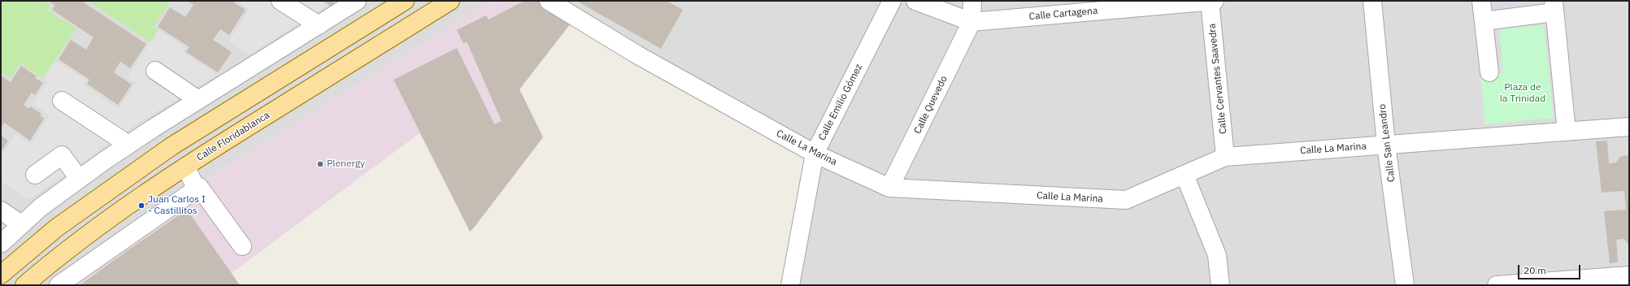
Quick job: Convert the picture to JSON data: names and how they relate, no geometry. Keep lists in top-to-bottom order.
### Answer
{
  "streets": {
    "main road": ["Calle Floridablanca"],
    "street": [
      "Calle Cartagena",
      "Calle Cervantes Saavedra",
      "Calle Emilio Gómez",
      "Calle Quevedo",
      "Calle San Leandro",
      "Calle La Marina"
    ]
  },
  "crossings": [
    ["Calle Cartagena", "Calle Cervantes Saavedra"],
    ["Calle Cartagena", "Calle Quevedo"],
    ["Calle Cervantes Saavedra", "Calle La Marina"],
    ["Calle Emilio Gómez", "Calle La Marina"],
    ["Calle Quevedo", "Calle La Marina"],
    ["Calle San Leandro", "Calle La Marina"]
  ],
  "parks": ["Plaza de la Trinidad"],
  "places": ["Plenergy", "Juan Carlos I - Castillitos"],
  "scale_bar": "20 m"
}
